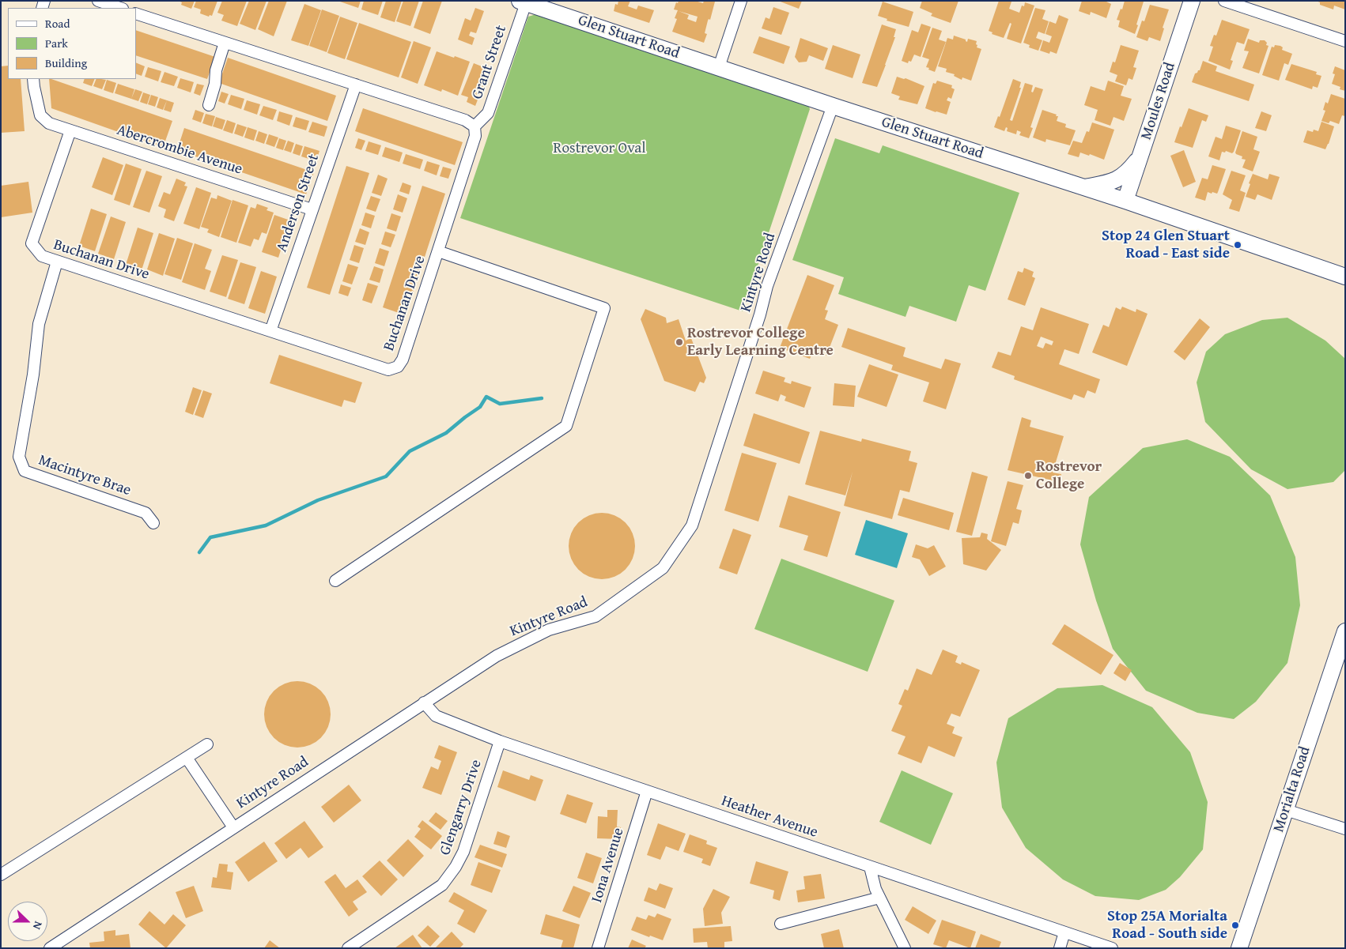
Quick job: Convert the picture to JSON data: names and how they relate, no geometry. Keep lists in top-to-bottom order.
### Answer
{
  "streets": {
    "main road": ["Glen Stuart Road", "Moules Road", "Morialta Road"],
    "street": [
      "Grant Street",
      "Abercrombie Avenue",
      "Anderson Street",
      "Buchanan Drive",
      "Kintyre Road",
      "Macintyre Brae",
      "Glengarry Drive",
      "Heather Avenue",
      "Iona Avenue"
    ]
  },
  "crossings": [
    ["Glen Stuart Road", "Grant Street"],
    ["Glen Stuart Road", "Moules Road"],
    ["Glen Stuart Road", "Kintyre Road"],
    ["Grant Street", "Buchanan Drive"],
    ["Abercrombie Avenue", "Anderson Street"],
    ["Abercrombie Avenue", "Buchanan Drive"],
    ["Anderson Street", "Buchanan Drive"],
    ["Buchanan Drive", "Macintyre Brae"],
    ["Kintyre Road", "Heather Avenue"],
    ["Glengarry Drive", "Heather Avenue"],
    ["Heather Avenue", "Iona Avenue"]
  ],
  "parks": ["Rostrevor Oval"],
  "places": [
    "Stop 24 Glen Stuart Road - East side",
    "Rostrevor College Early Learning Centre",
    "Rostrevor College",
    "Stop 25A Morialta Road - South side"
  ],
  "legend": ["Road", "Park", "Building"],
  "north": "right"
}
